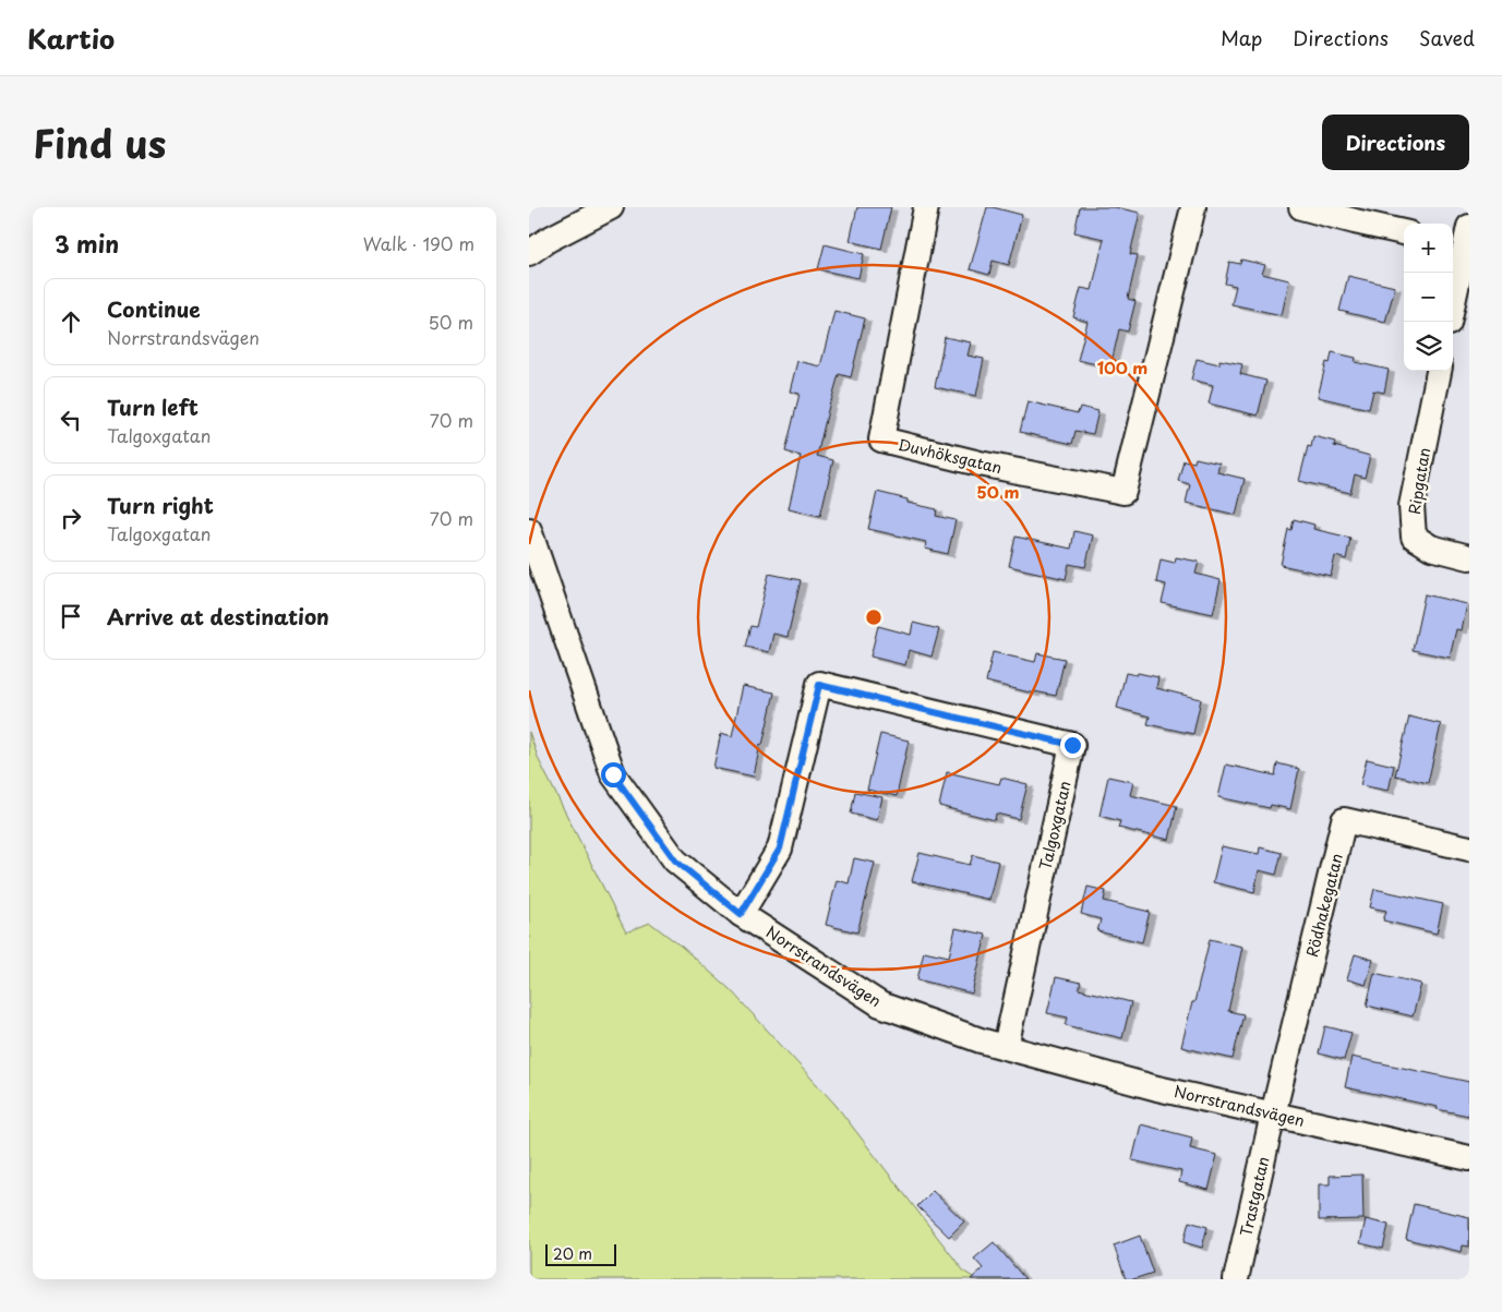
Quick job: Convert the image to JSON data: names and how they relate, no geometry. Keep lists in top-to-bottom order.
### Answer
{
  "streets": {
    "street": [
      "Duvhöksgatan",
      "Ripgatan",
      "Talgoxgatan",
      "Rödhakegatan",
      "Norrstrandsvägen",
      "Trastgatan"
    ]
  },
  "crossings": [
    ["Talgoxgatan", "Norrstrandsvägen"],
    ["Rödhakegatan", "Norrstrandsvägen"],
    ["Rödhakegatan", "Trastgatan"],
    ["Norrstrandsvägen", "Trastgatan"]
  ],
  "scale_bar": "20 m",
  "page": {
    "header": "Kartio",
    "nav": ["Map", "Directions", "Saved"],
    "title": "Find us",
    "buttons": "Directions",
    "heading": ["3 min", "Walk · 190 m"],
    "map_buttons": ["+", "−"],
    "list": [
      ["Continue", "Norrstrandsvägen", "50 m"],
      ["Turn left", "Talgoxgatan", "70 m"],
      ["Turn right", "Talgoxgatan", "70 m"],
      "Arrive at destination"
    ],
    "scale": "20 m"
  },
  "rings": ["100 m", "50 m"]
}
